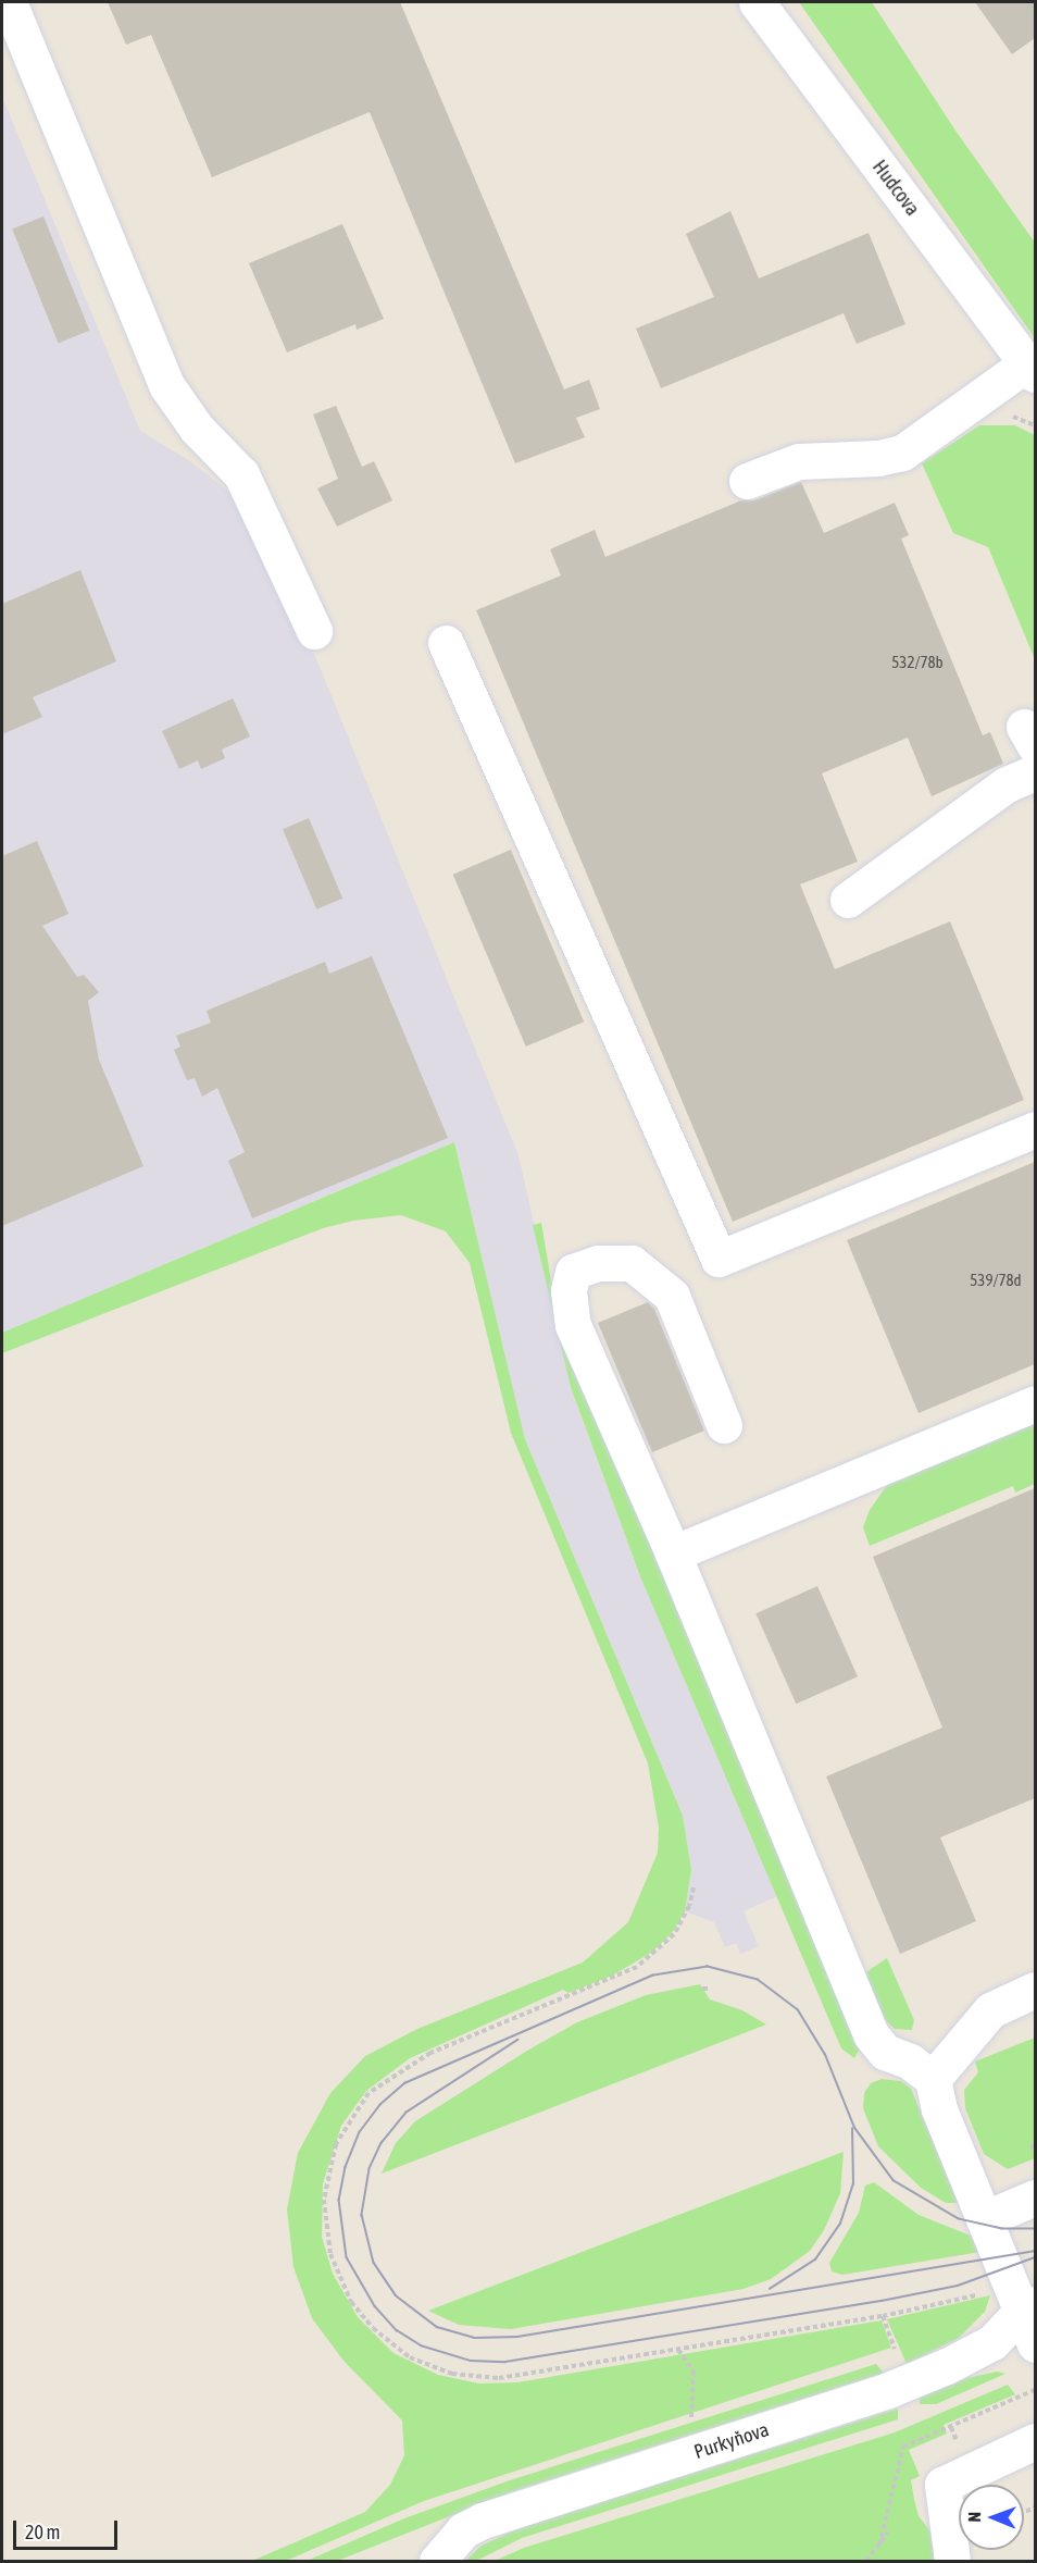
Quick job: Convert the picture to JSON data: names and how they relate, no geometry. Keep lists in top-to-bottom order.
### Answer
{
  "streets": {
    "street": ["Hudcova", "Purkyňova"]
  },
  "house_numbers": ["532/78b", "539/78d"],
  "scale_bar": "20 m",
  "north": "left"
}
